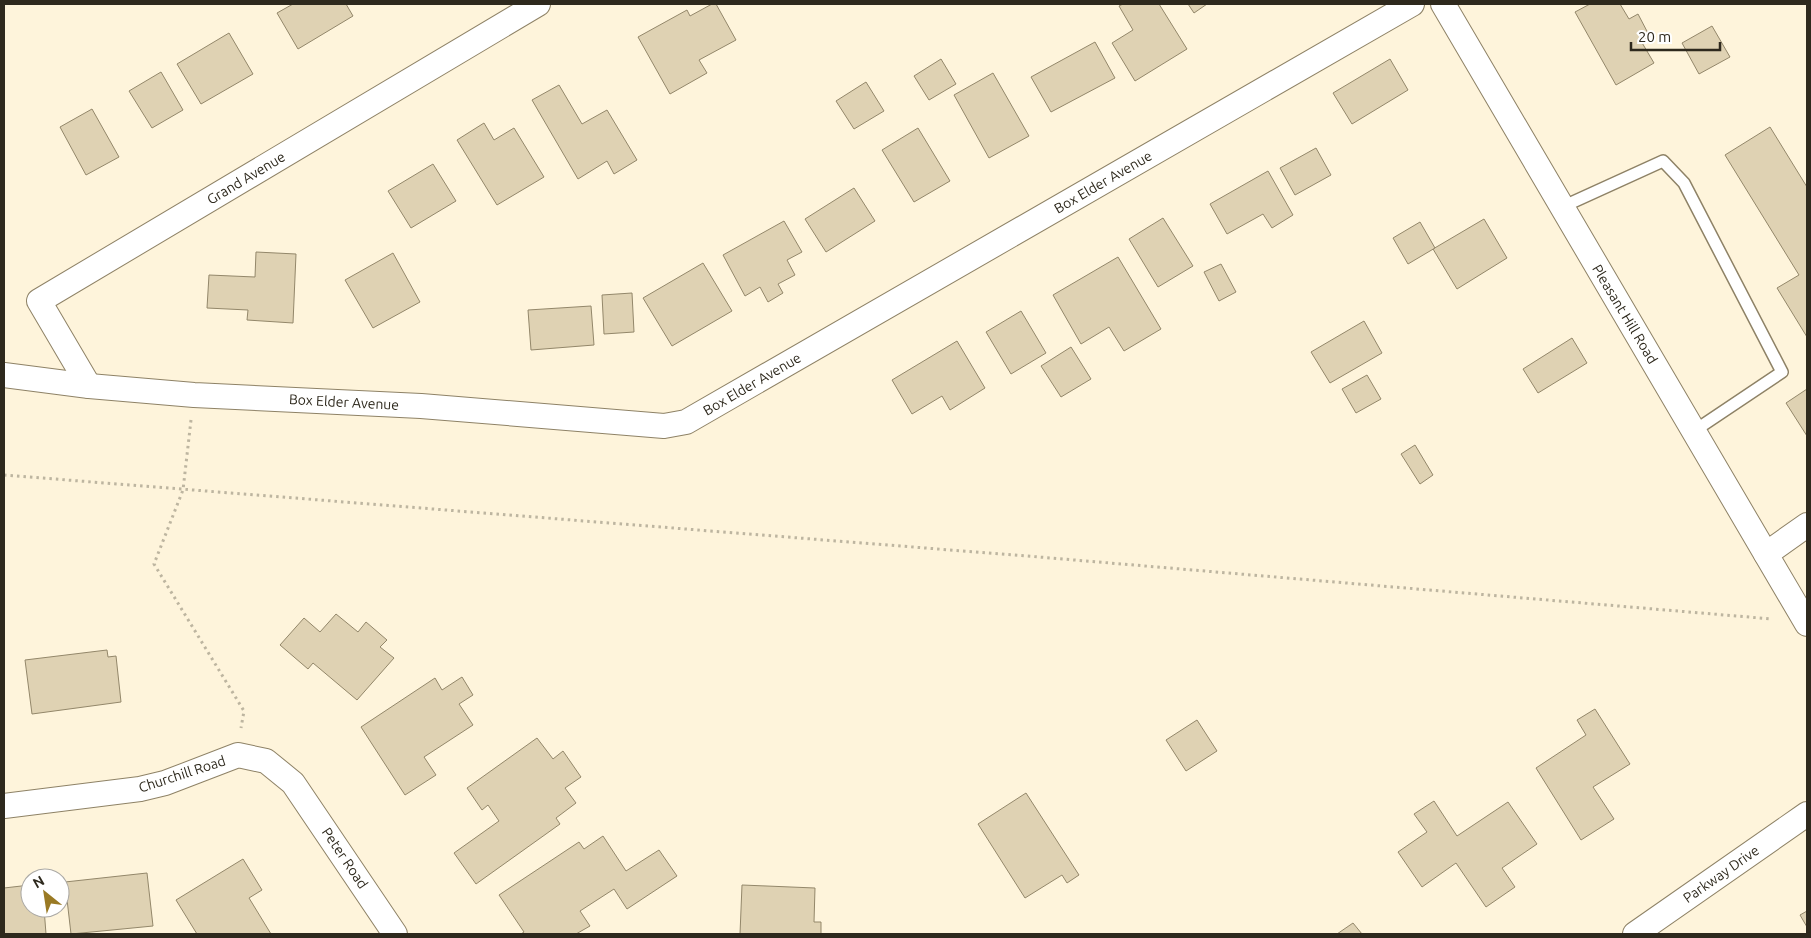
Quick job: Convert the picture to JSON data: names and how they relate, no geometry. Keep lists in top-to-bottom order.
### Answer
{
  "streets": {
    "street": [
      "Grand Avenue",
      "Box Elder Avenue",
      "Pleasant Hill Road",
      "Churchill Road",
      "Peter Road",
      "Parkway Drive"
    ]
  },
  "crossings": [
    ["Grand Avenue", "Box Elder Avenue"],
    ["Churchill Road", "Peter Road"]
  ],
  "scale_bar": "20 m",
  "north": "top left"
}
